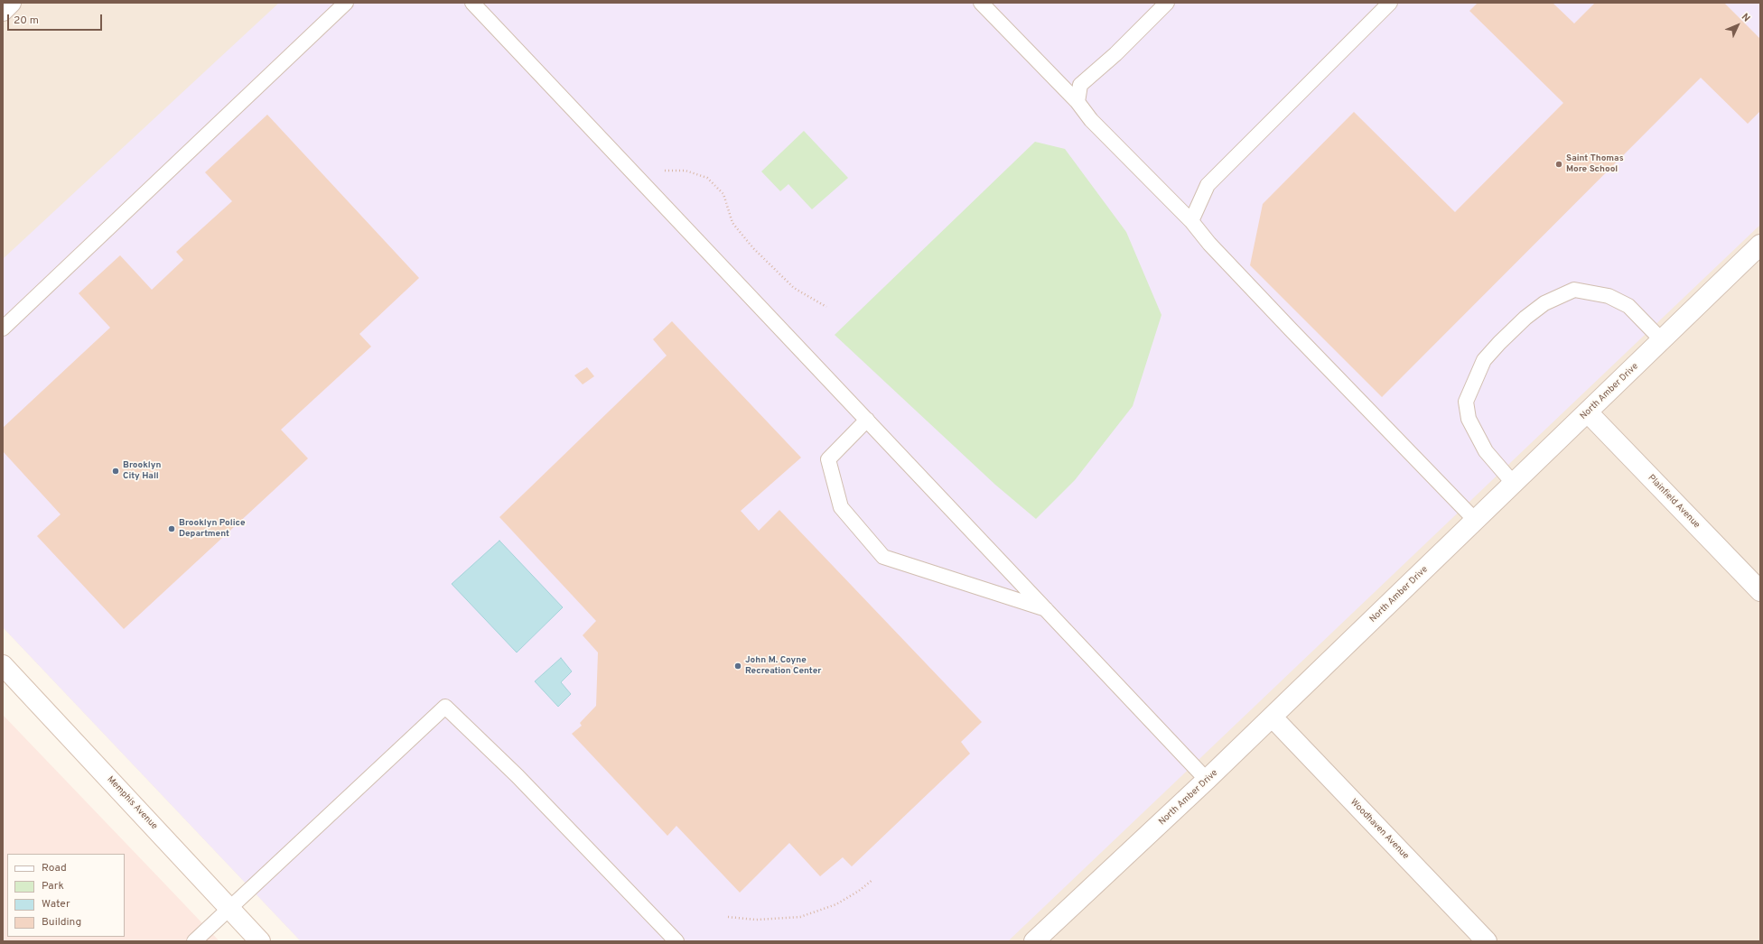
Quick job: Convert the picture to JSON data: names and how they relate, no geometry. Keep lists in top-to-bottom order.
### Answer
{
  "streets": {
    "street": [
      "North Amber Drive",
      "Plainfield Avenue",
      "Memphis Avenue",
      "Woodhaven Avenue"
    ]
  },
  "crossings": [
    ["North Amber Drive", "Plainfield Avenue"],
    ["North Amber Drive", "Woodhaven Avenue"]
  ],
  "places": [
    "Saint Thomas More School",
    "Brooklyn City Hall",
    "Brooklyn Police Department",
    "John M. Coyne Recreation Center"
  ],
  "legend": [
    "Road",
    "Park",
    "Water",
    "Building"
  ],
  "scale_bar": "20 m",
  "north": "top right"
}
